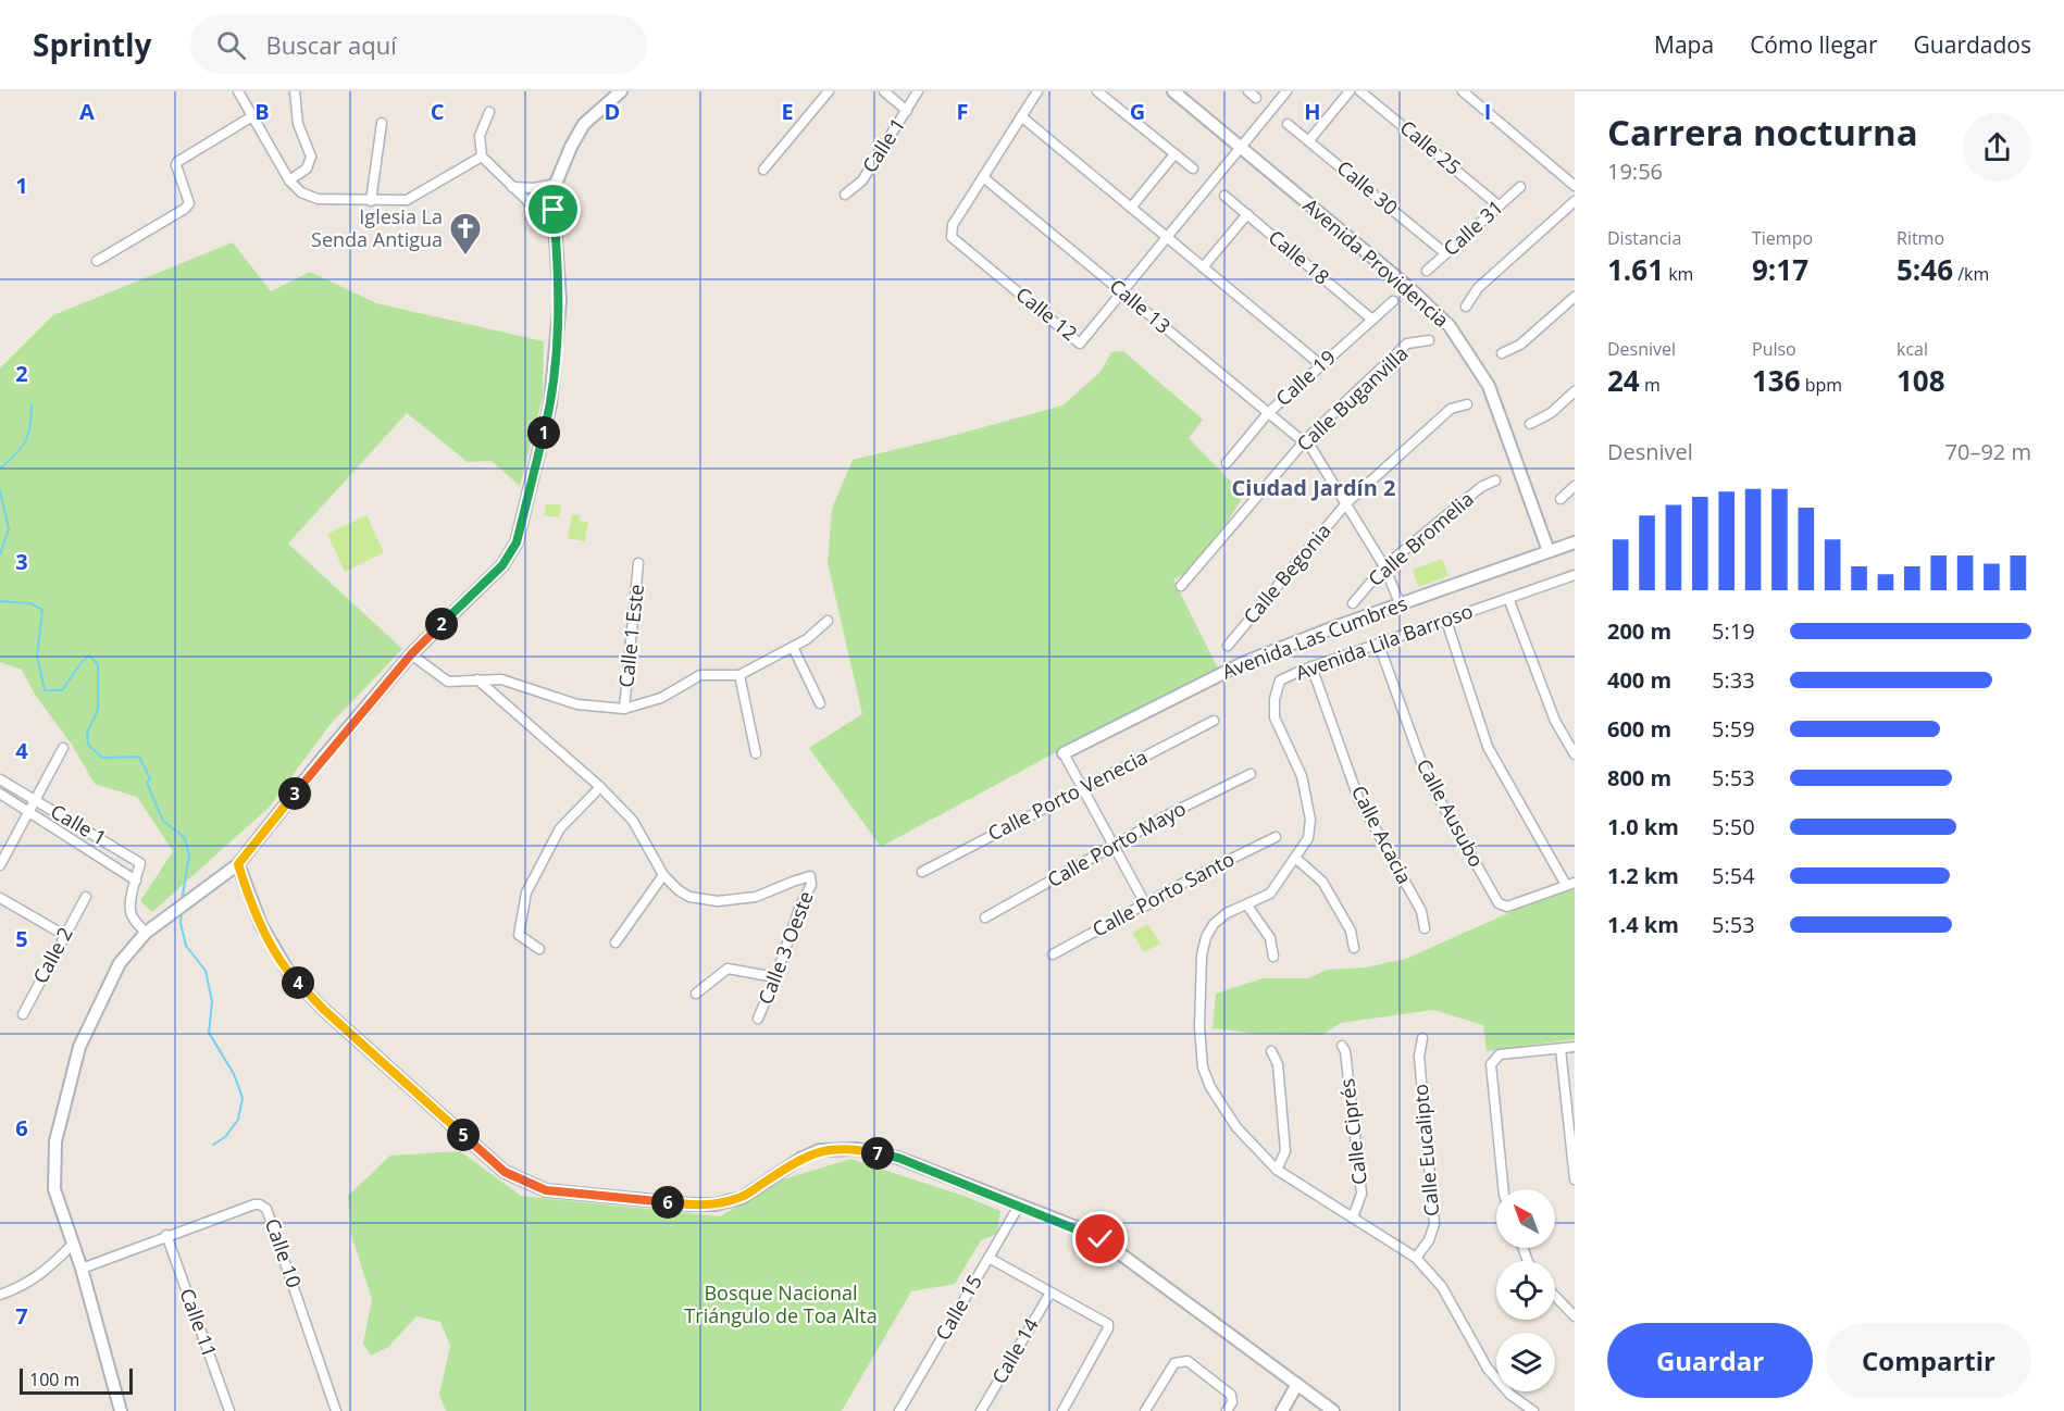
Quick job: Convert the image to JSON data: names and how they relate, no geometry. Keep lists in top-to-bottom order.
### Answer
{
  "streets": {
    "street": [
      "Calle 1",
      "Calle 25",
      "Calle 30",
      "Calle 31",
      "Calle 18",
      "Avenida Providencia",
      "Calle 13",
      "Calle 12",
      "Calle 19",
      "Calle Buganvilla",
      "Calle Bromelia",
      "Calle Begonia",
      "Calle 1 Este",
      "Avenida Las Cumbres",
      "Avenida Lila Barroso",
      "Calle Porto Venecia",
      "Calle Ausubo",
      "Calle Acacia",
      "Calle Porto Mayo",
      "Calle Porto Santo",
      "Calle 3 Oeste",
      "Calle 2",
      "Calle Ciprés",
      "Calle Eucalipto",
      "Calle 10",
      "Calle 15",
      "Calle 11",
      "Calle 14"
    ]
  },
  "crossings": [
    ["Calle 25", "Calle 31"],
    ["Calle 30", "Calle 31"],
    ["Calle 18", "Calle 19"],
    ["Avenida Providencia", "Calle 12"],
    ["Avenida Providencia", "Avenida Las Cumbres"],
    ["Calle 13", "Calle 12"],
    ["Calle 13", "Calle 19"],
    ["Avenida Lila Barroso", "Calle Ausubo"],
    ["Avenida Lila Barroso", "Calle Acacia"],
    ["Avenida Lila Barroso", "Calle Ciprés"],
    ["Avenida Lila Barroso", "Calle Eucalipto"],
    ["Calle 10", "Calle 11"]
  ],
  "districts": ["Ciudad Jardín 2"],
  "parks": ["Bosque Nacional Triángulo de Toa Alta"],
  "places": {
    "church": ["Iglesia La Senda Antigua"]
  },
  "scale_bar": "100 m",
  "north": "top left",
  "page": {
    "header": "Sprintly",
    "search": "Buscar aquí",
    "nav": ["Mapa", "Cómo llegar", "Guardados"],
    "heading": ["Carrera nocturna", "19:56"],
    "stats": [
      ["Distancia", "1.61 km"],
      ["Tiempo", "9:17"],
      ["Ritmo", "5:46 /km"],
      ["Desnivel", "24 m"],
      ["Pulso", "136 bpm"],
      ["kcal", "108"]
    ],
    "pins": [
      "1",
      "2",
      "3",
      "4",
      "5",
      "7",
      "6"
    ],
    "chart": ["Desnivel", "70–92 m"],
    "list": [
      {
        "name": "200 m",
        "note": "5:19"
      },
      {
        "name": "400 m",
        "note": "5:33"
      },
      {
        "name": "600 m",
        "note": "5:59"
      },
      {
        "name": "800 m",
        "note": "5:53"
      },
      {
        "name": "1.0 km",
        "note": "5:50"
      },
      {
        "name": "1.2 km",
        "note": "5:54"
      },
      {
        "name": "1.4 km",
        "note": "5:53"
      }
    ],
    "buttons": ["Guardar", "Compartir"],
    "scale": "100 m"
  },
  "grid": {
    "columns": [
      "A",
      "B",
      "C",
      "D",
      "E",
      "F",
      "G",
      "H",
      "I"
    ],
    "rows": [
      "1",
      "2",
      "3",
      "4",
      "5",
      "6",
      "7"
    ]
  }
}
